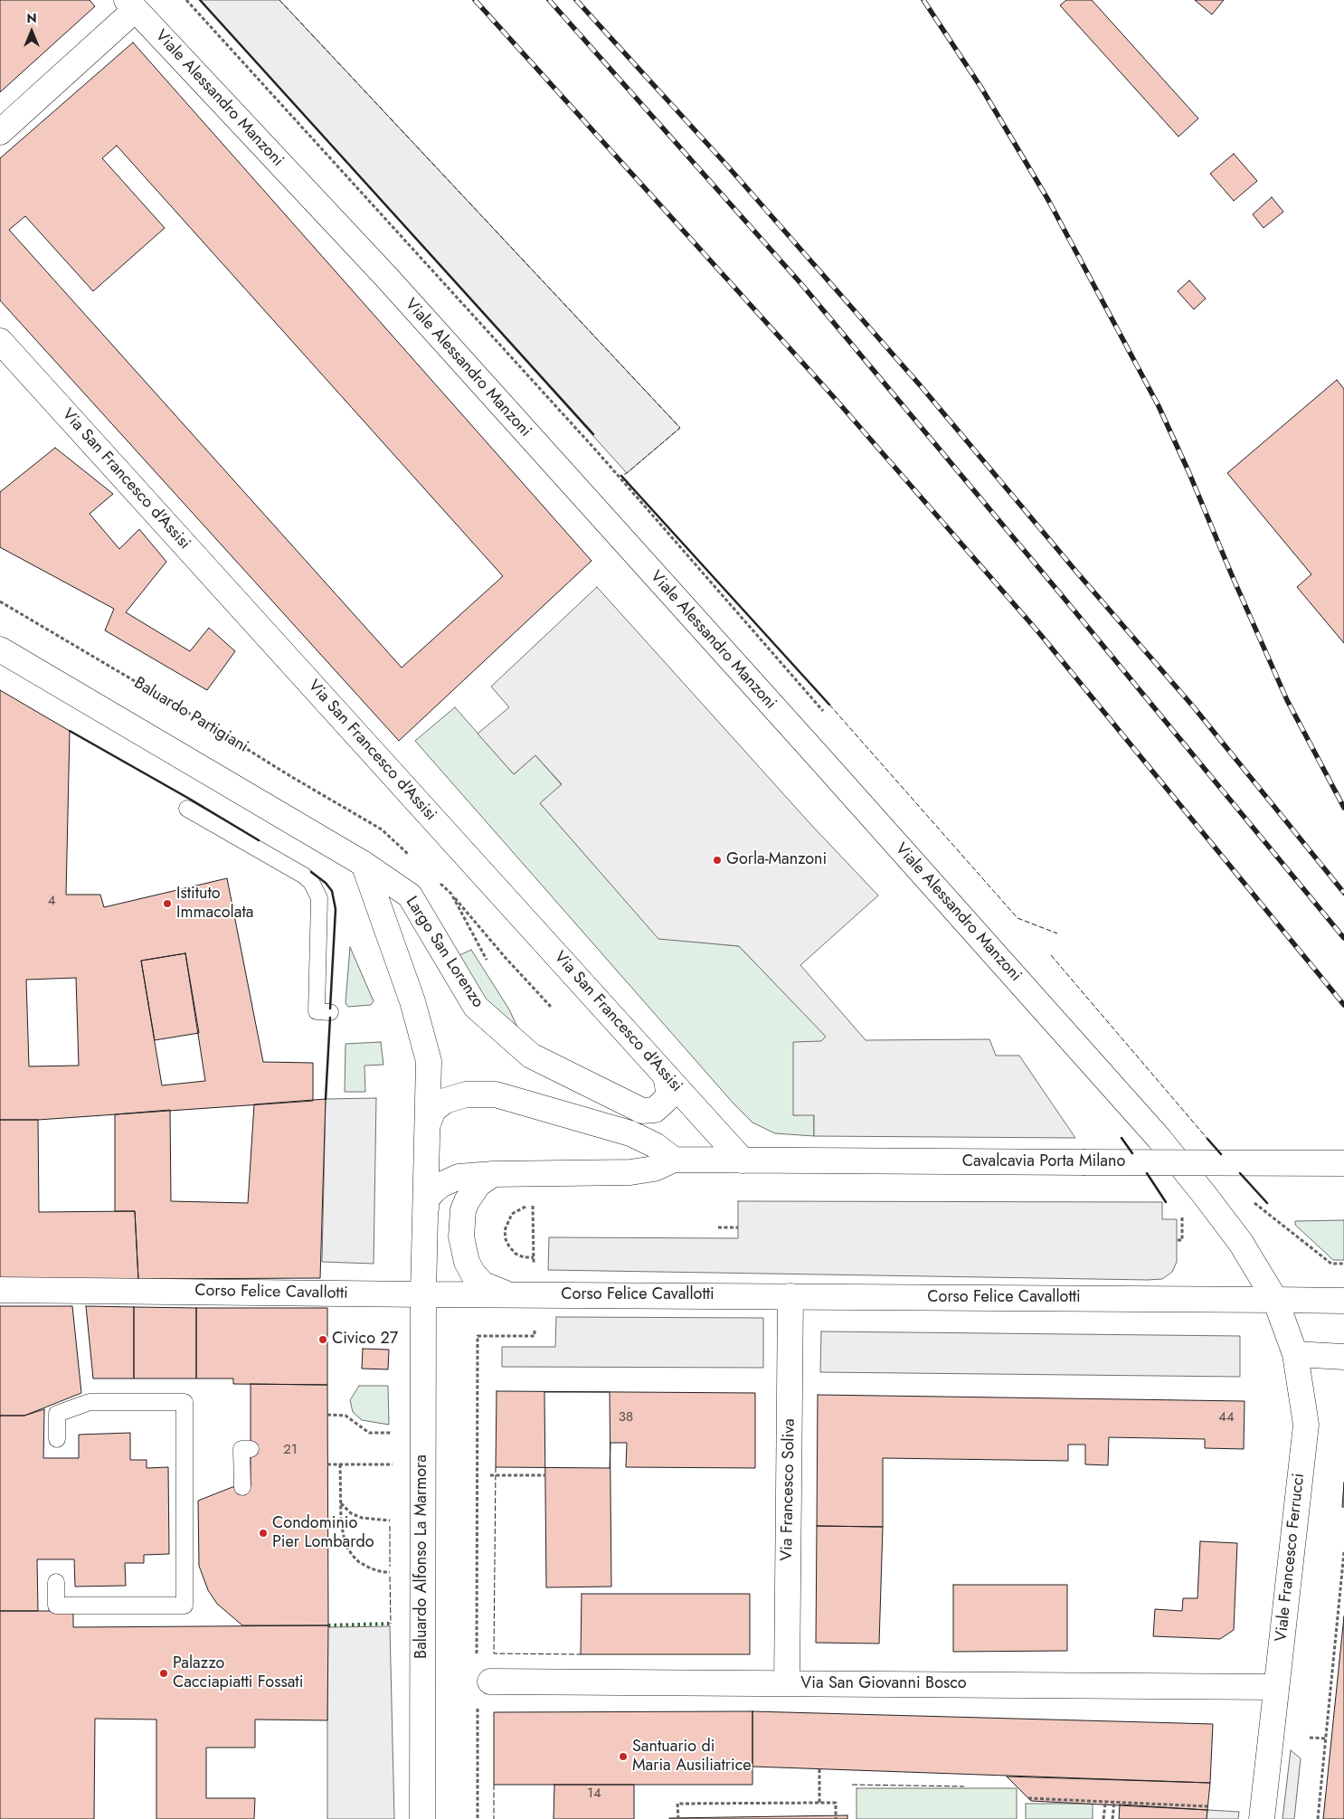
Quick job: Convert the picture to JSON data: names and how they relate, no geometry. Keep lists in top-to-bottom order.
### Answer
{
  "streets": {
    "main road": [
      "Viale Alessandro Manzoni",
      "Via San Francesco d'Assisi",
      "Largo San Lorenzo",
      "Cavalcavia Porta Milano",
      "Corso Felice Cavallotti",
      "Via Francesco Soliva",
      "Baluardo Alfonso La Marmora",
      "Viale Francesco Ferrucci",
      "Via San Giovanni Bosco"
    ],
    "path": ["Baluardo Partigiani"]
  },
  "crossings": [
    ["Viale Alessandro Manzoni", "Corso Felice Cavallotti"],
    ["Viale Alessandro Manzoni", "Viale Francesco Ferrucci"],
    ["Via San Francesco d'Assisi", "Largo San Lorenzo"],
    ["Via San Francesco d'Assisi", "Cavalcavia Porta Milano"],
    ["Largo San Lorenzo", "Cavalcavia Porta Milano"],
    ["Largo San Lorenzo", "Corso Felice Cavallotti"],
    ["Largo San Lorenzo", "Baluardo Alfonso La Marmora"],
    ["Corso Felice Cavallotti", "Via Francesco Soliva"],
    ["Corso Felice Cavallotti", "Baluardo Alfonso La Marmora"],
    ["Corso Felice Cavallotti", "Viale Francesco Ferrucci"],
    ["Via Francesco Soliva", "Via San Giovanni Bosco"],
    ["Viale Francesco Ferrucci", "Via San Giovanni Bosco"]
  ],
  "places": [
    "Gorla-Manzoni",
    "Istituto Immacolata",
    "Civico 27",
    "Condominio Pier Lombardo",
    "Palazzo Cacciapiatti Fossati",
    "Santuario di Maria Ausiliatrice"
  ],
  "house_numbers": [
    "4",
    "38",
    "44",
    "21",
    "14"
  ],
  "north": "top"
}
